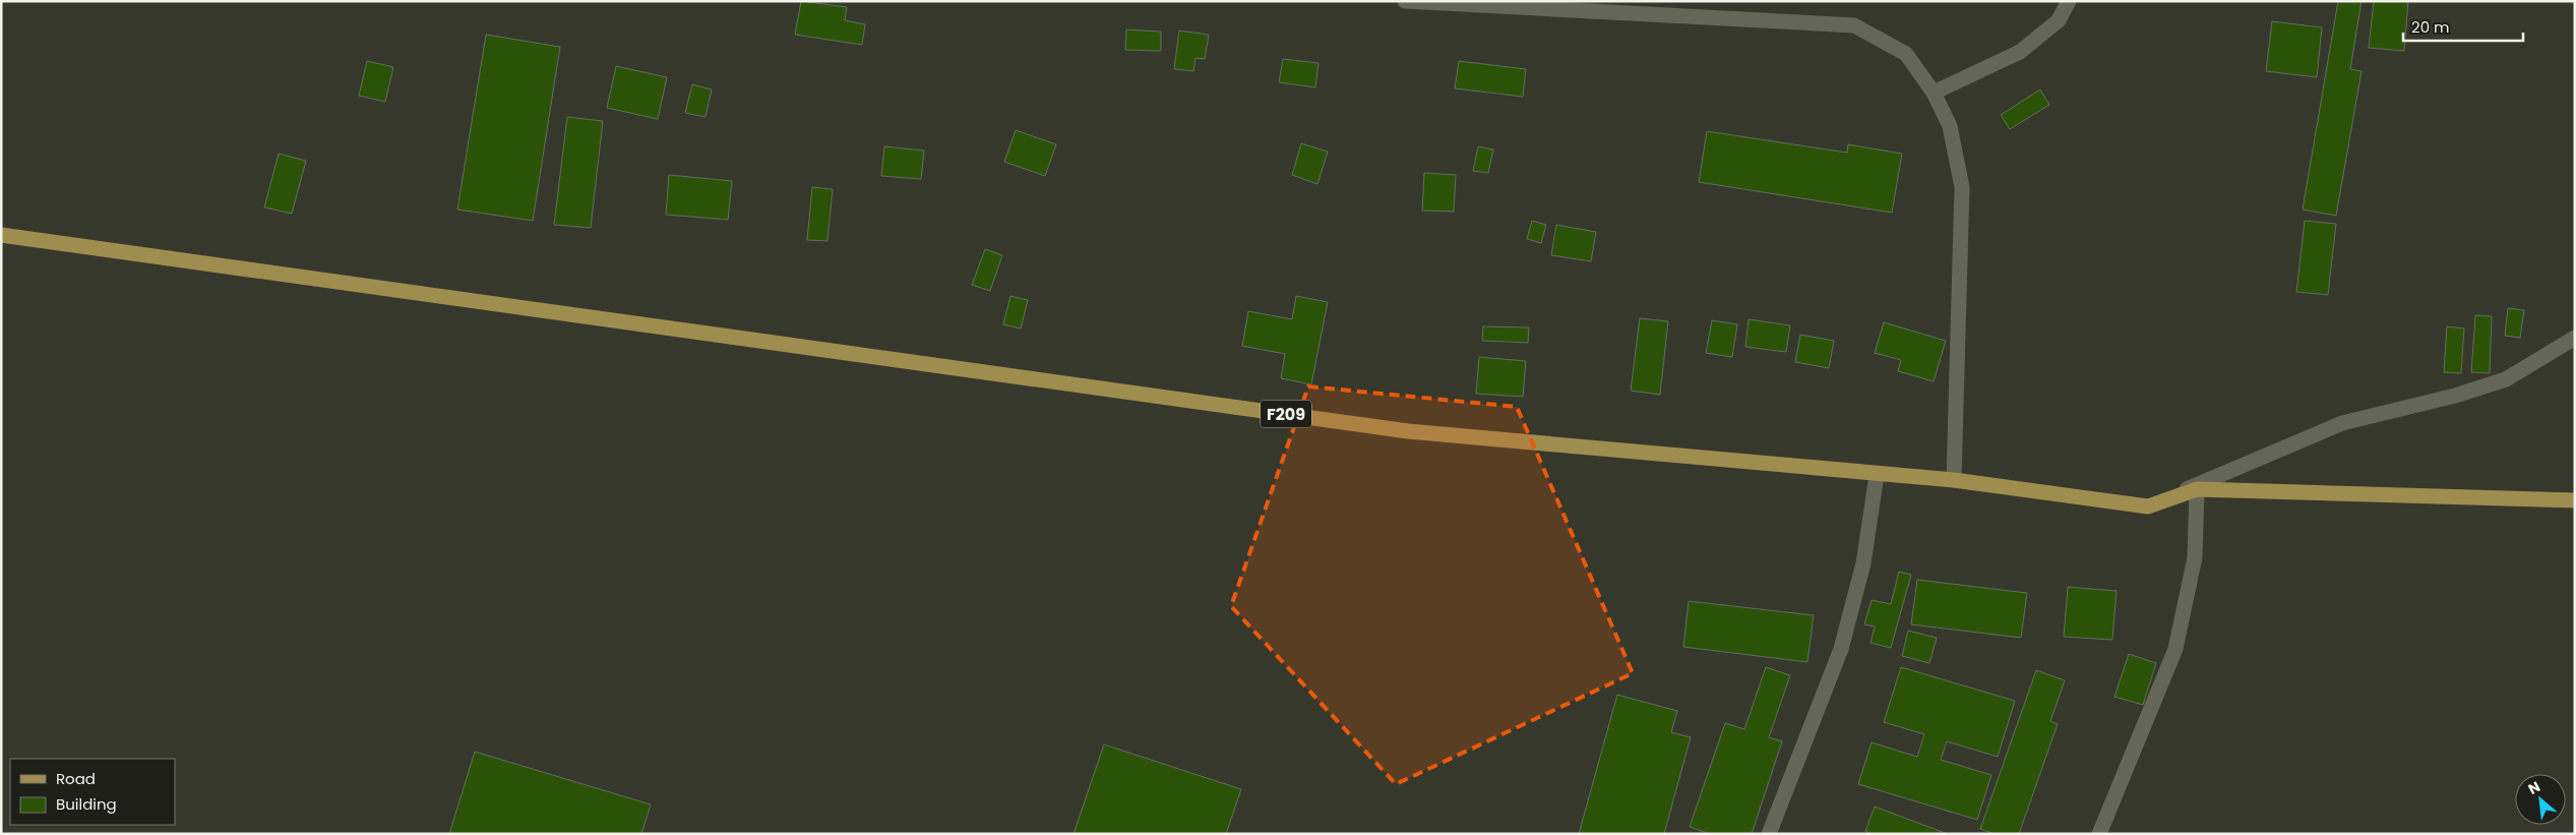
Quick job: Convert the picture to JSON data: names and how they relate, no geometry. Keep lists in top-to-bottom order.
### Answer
{
  "streets": {
    "main road": ["F209"]
  },
  "legend": ["Road", "Building"],
  "scale_bar": "20 m",
  "north": "top left"
}
